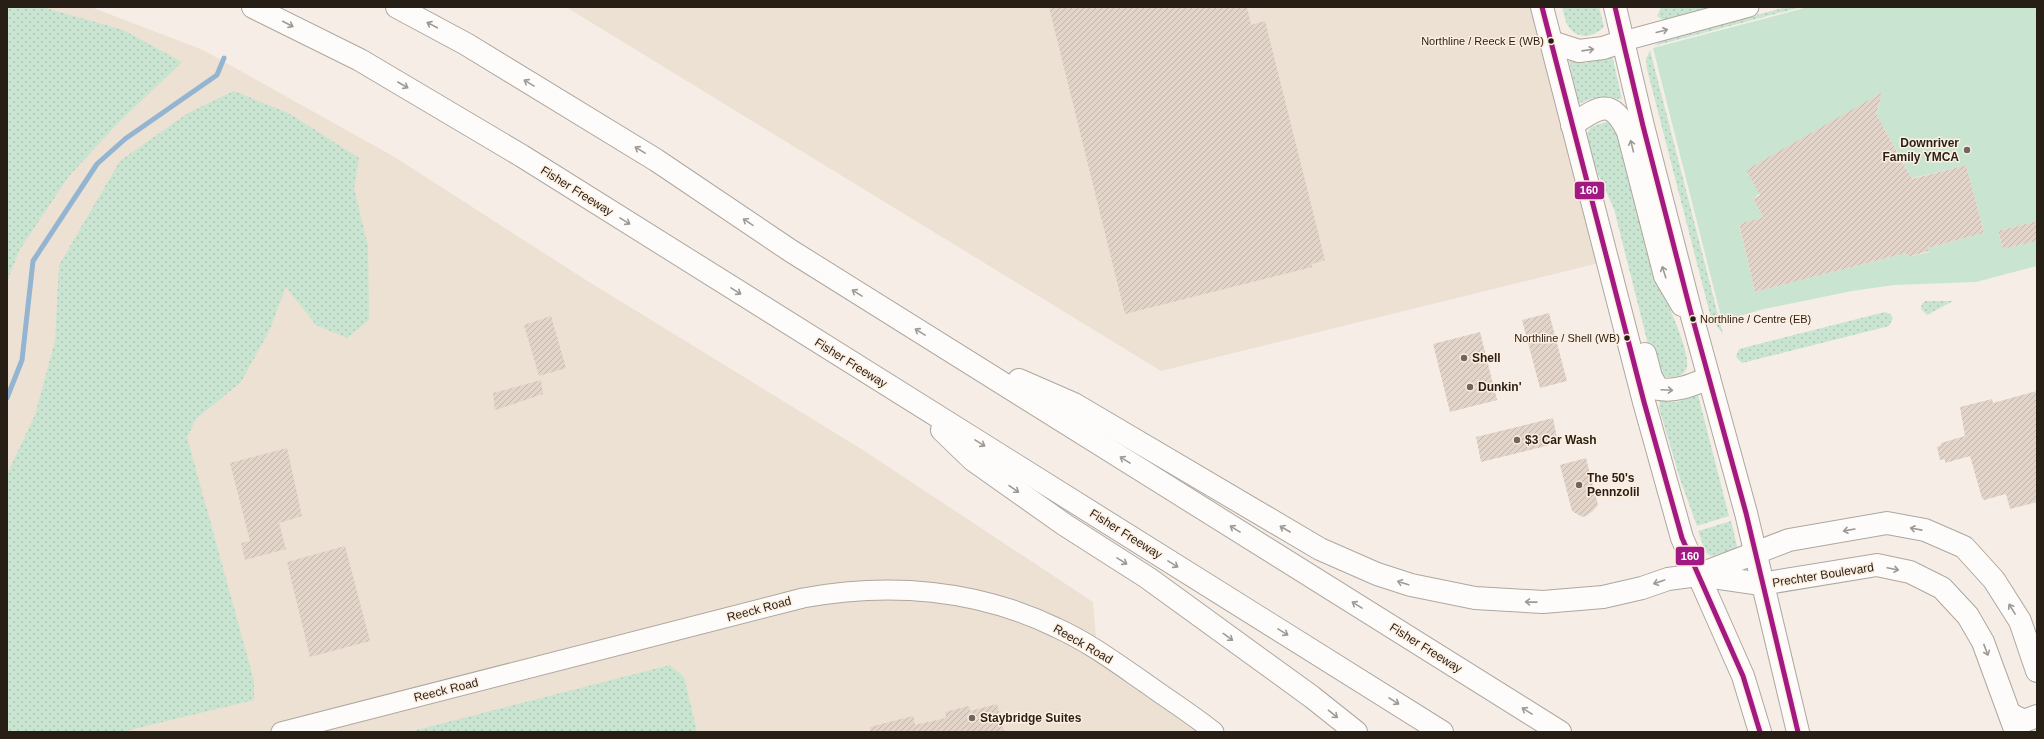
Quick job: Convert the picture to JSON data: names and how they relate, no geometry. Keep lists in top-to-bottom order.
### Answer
{
  "streets": {
    "main road": ["Fisher Freeway", "Prechter Boulevard"],
    "street": ["Reeck Road"]
  },
  "one_way": ["Prechter Boulevard"],
  "places": [
    "Northline / Reeck E (WB)",
    "Downriver Family YMCA",
    "Northline / Centre (EB)",
    "Northline / Shell (WB)",
    "Shell",
    "Dunkin'",
    "$3 Car Wash",
    "The 50's Pennzolil",
    "Staybridge Suites"
  ],
  "lines": ["transit line 160"]
}
